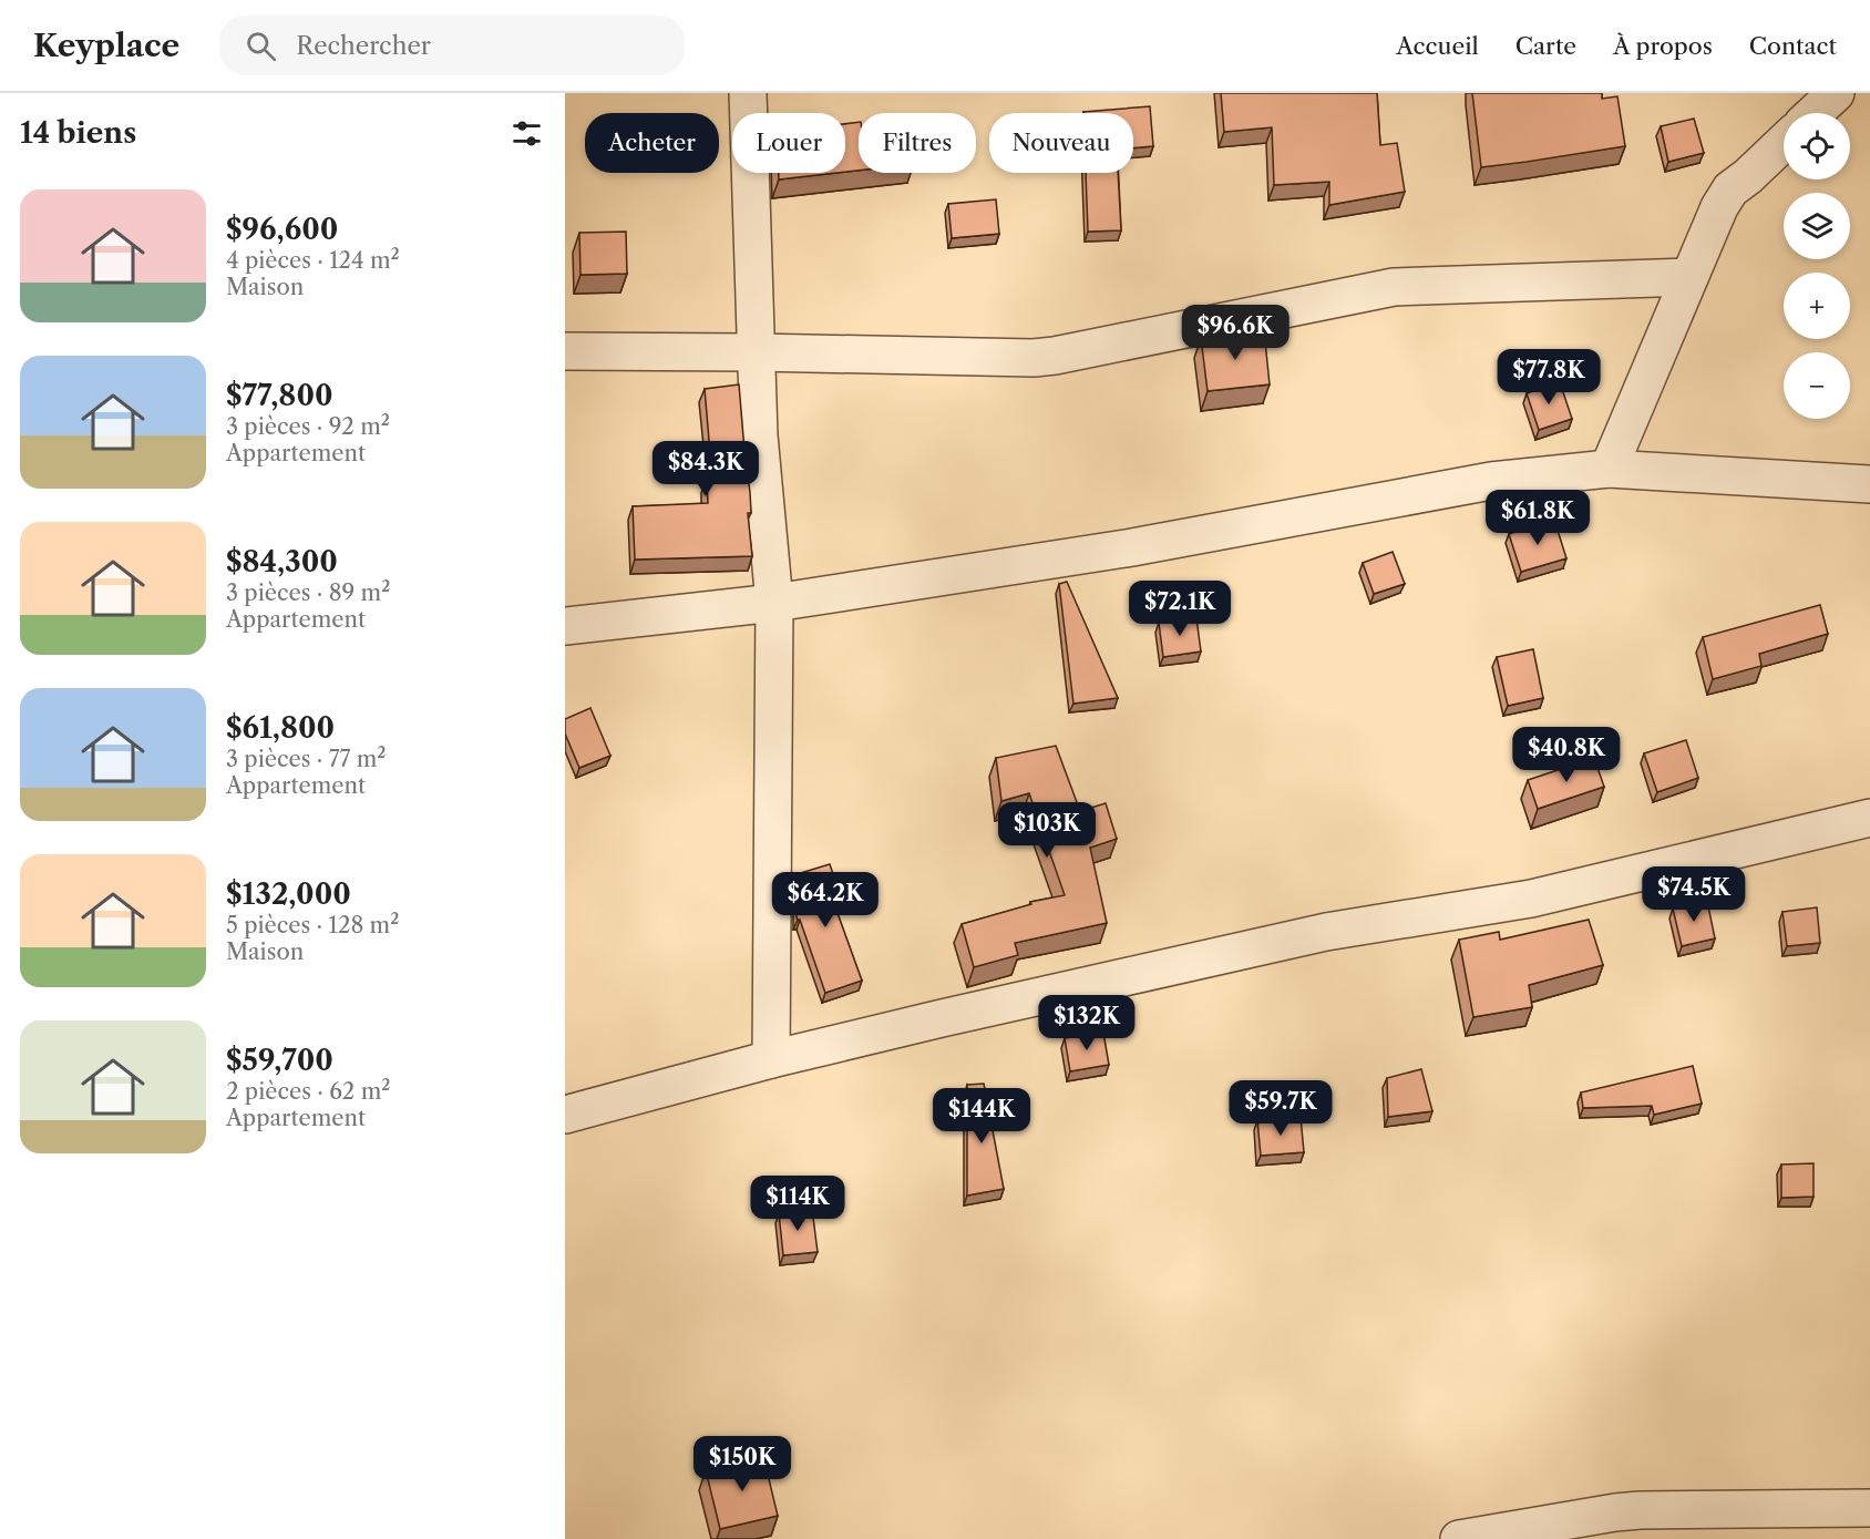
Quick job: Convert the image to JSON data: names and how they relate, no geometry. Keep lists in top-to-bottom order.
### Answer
{
  "page": {
    "header": "Keyplace",
    "search": "Rechercher",
    "nav": [
      "Accueil",
      "Carte",
      "À propos",
      "Contact"
    ],
    "heading": "14 biens",
    "map_buttons": ["+", "−"],
    "chip": [
      "Acheter",
      "Louer",
      "Filtres",
      "Nouveau"
    ],
    "list": [
      {
        "name": "$96,600",
        "note": "4 pièces · 124 m² · Maison"
      },
      {
        "name": "$77,800",
        "note": "3 pièces · 92 m² · Appartement"
      },
      {
        "name": "$84,300",
        "note": "3 pièces · 89 m² · Appartement"
      },
      {
        "name": "$61,800",
        "note": "3 pièces · 77 m² · Appartement"
      },
      {
        "name": "$132,000",
        "note": "5 pièces · 128 m² · Maison"
      },
      {
        "name": "$59,700",
        "note": "2 pièces · 62 m² · Appartement"
      }
    ],
    "price": [
      "$96.6K",
      "$77.8K",
      "$84.3K",
      "$61.8K",
      "$72.1K",
      "$40.8K",
      "$103K",
      "$74.5K",
      "$64.2K",
      "$132K",
      "$59.7K",
      "$144K",
      "$114K",
      "$150K"
    ]
  }
}
